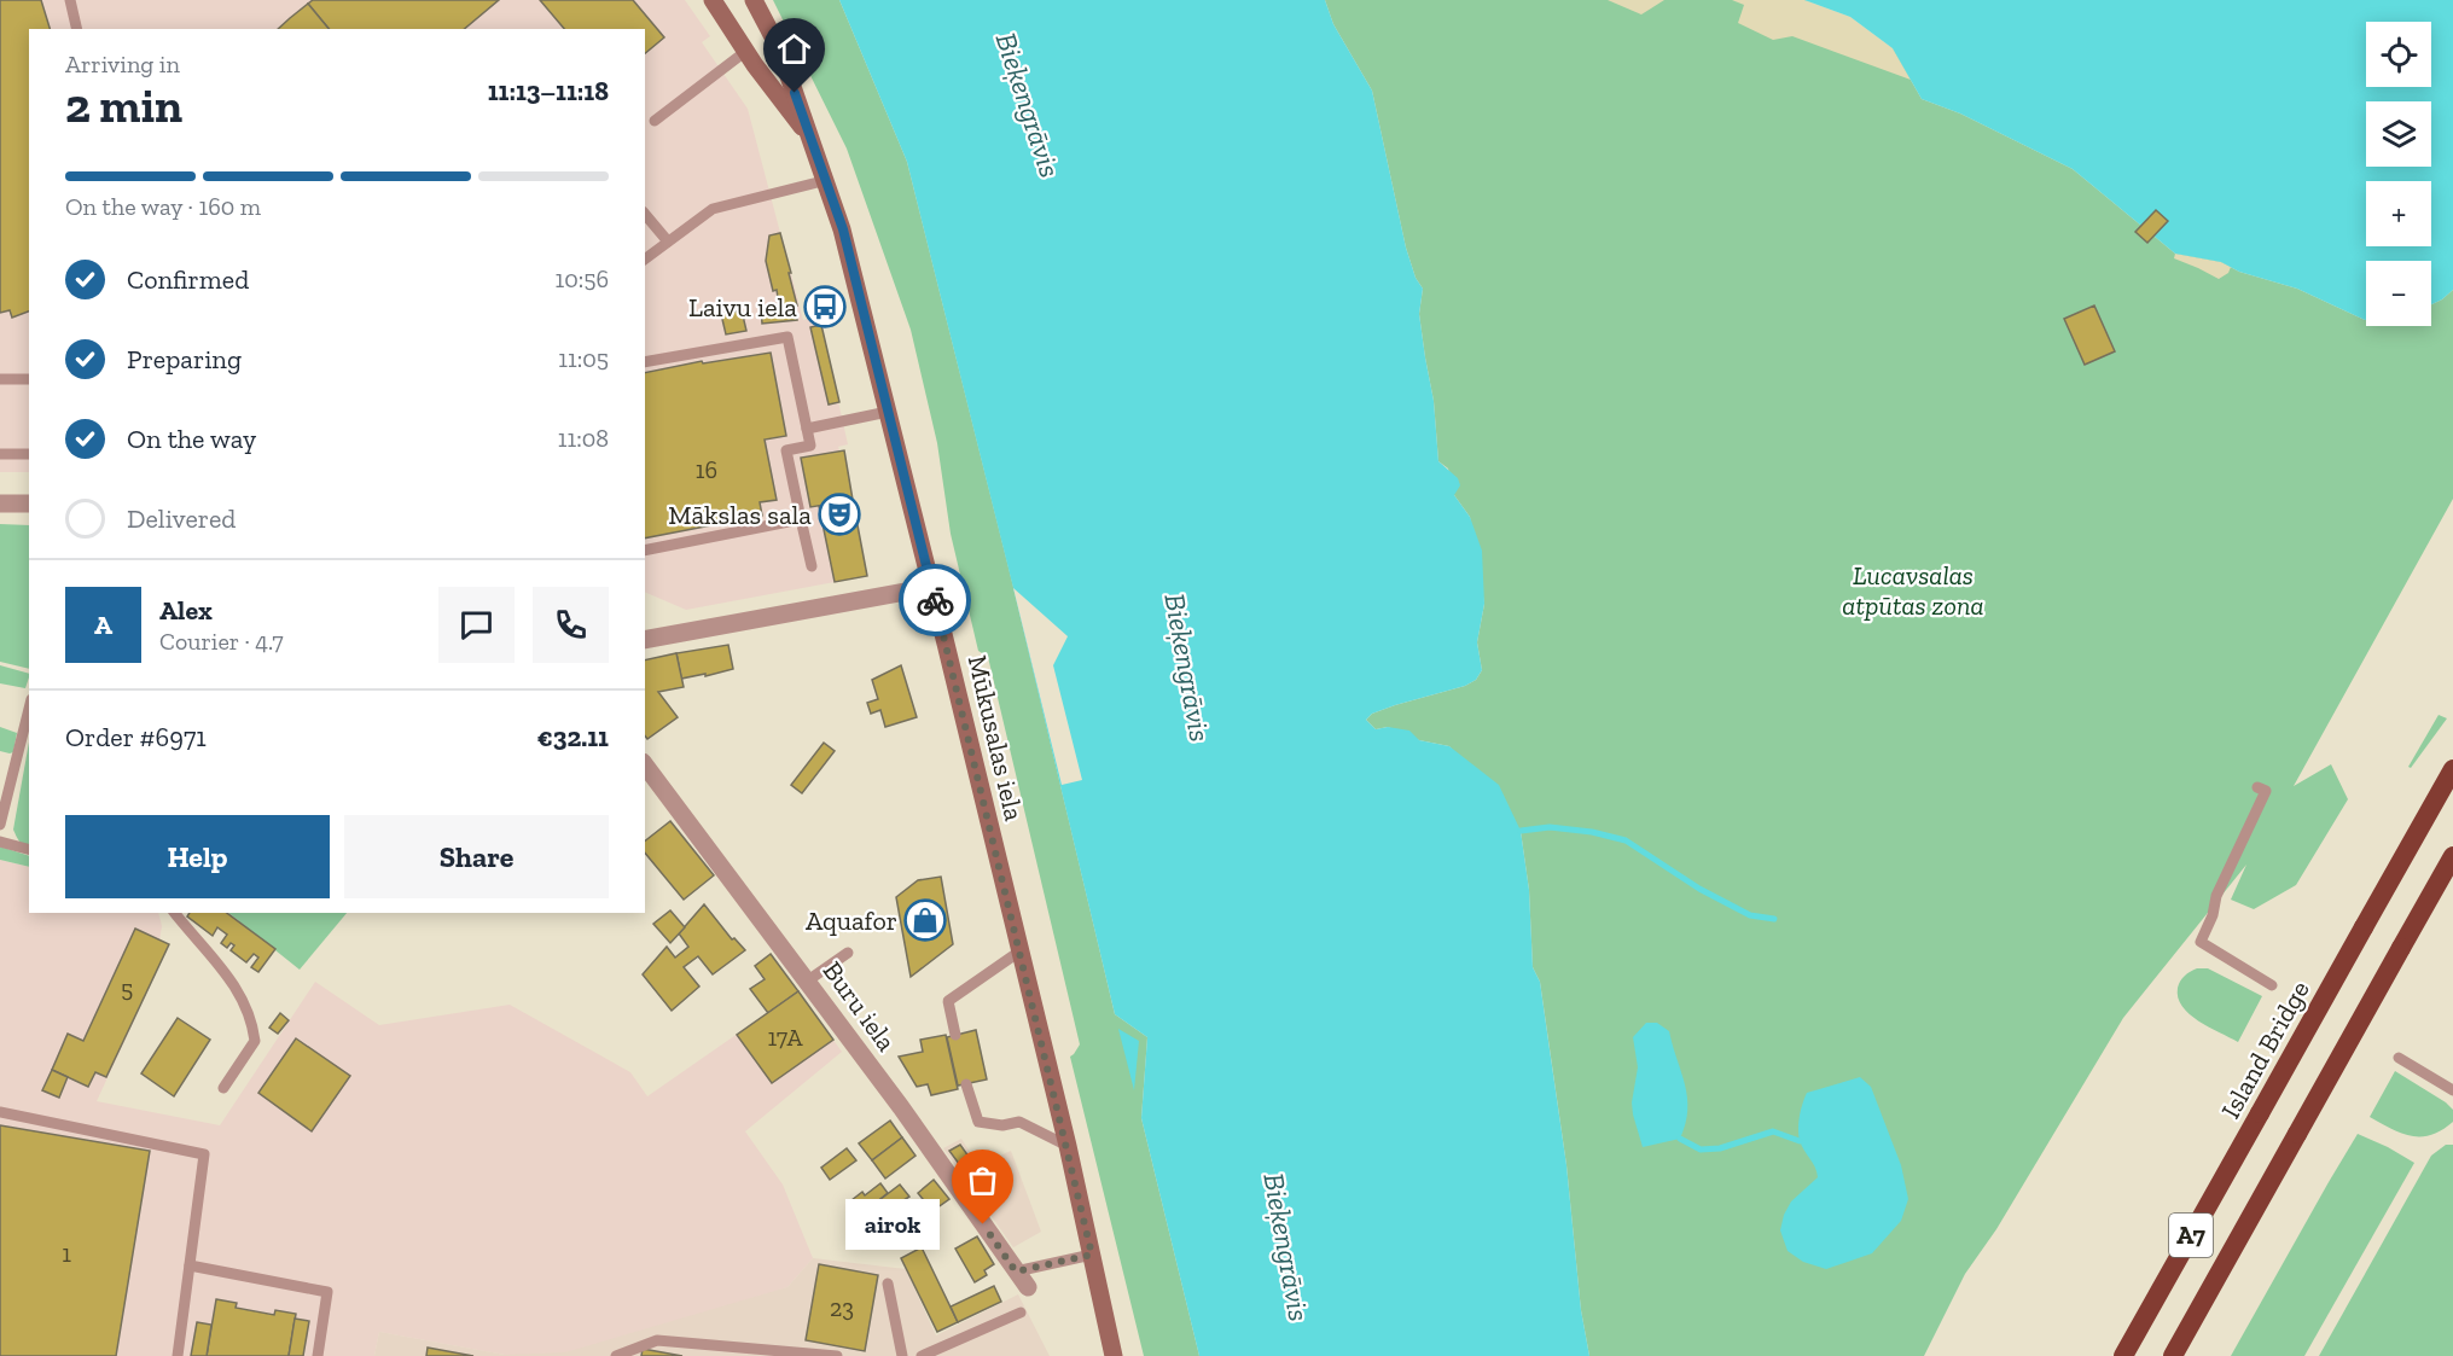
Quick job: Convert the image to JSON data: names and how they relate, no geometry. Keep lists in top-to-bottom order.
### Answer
{
  "streets": {
    "highway": ["Island Bridge", "A7"],
    "main road": ["Mūkusalas iela"],
    "street": ["Buru iela"]
  },
  "water": ["Bieķengrāvis"],
  "parks": ["Lucavsalas atpūtas zona"],
  "places": {
    "bus stop": ["Laivu iela"],
    "theatre": ["Mākslas sala"],
    "shop": ["Aquafor"],
    "other": ["airok"]
  },
  "house_numbers": [
    "16",
    "5",
    "17A",
    "1",
    "23"
  ],
  "page": {
    "map_buttons": ["+", "−"],
    "heading": ["2 min", "Arriving in", "11:13–11:18"],
    "panel": [
      "Alex",
      "Courier · 4.7",
      "Order #6971",
      "€32.11"
    ],
    "bar": "On the way · 160 m",
    "list": [
      ["Confirmed", "10:56"],
      ["Preparing", "11:05"],
      ["On the way", "11:08"],
      "Delivered"
    ],
    "round": "A",
    "buttons": ["Help", "Share"],
    "bubble": "airok"
  }
}
